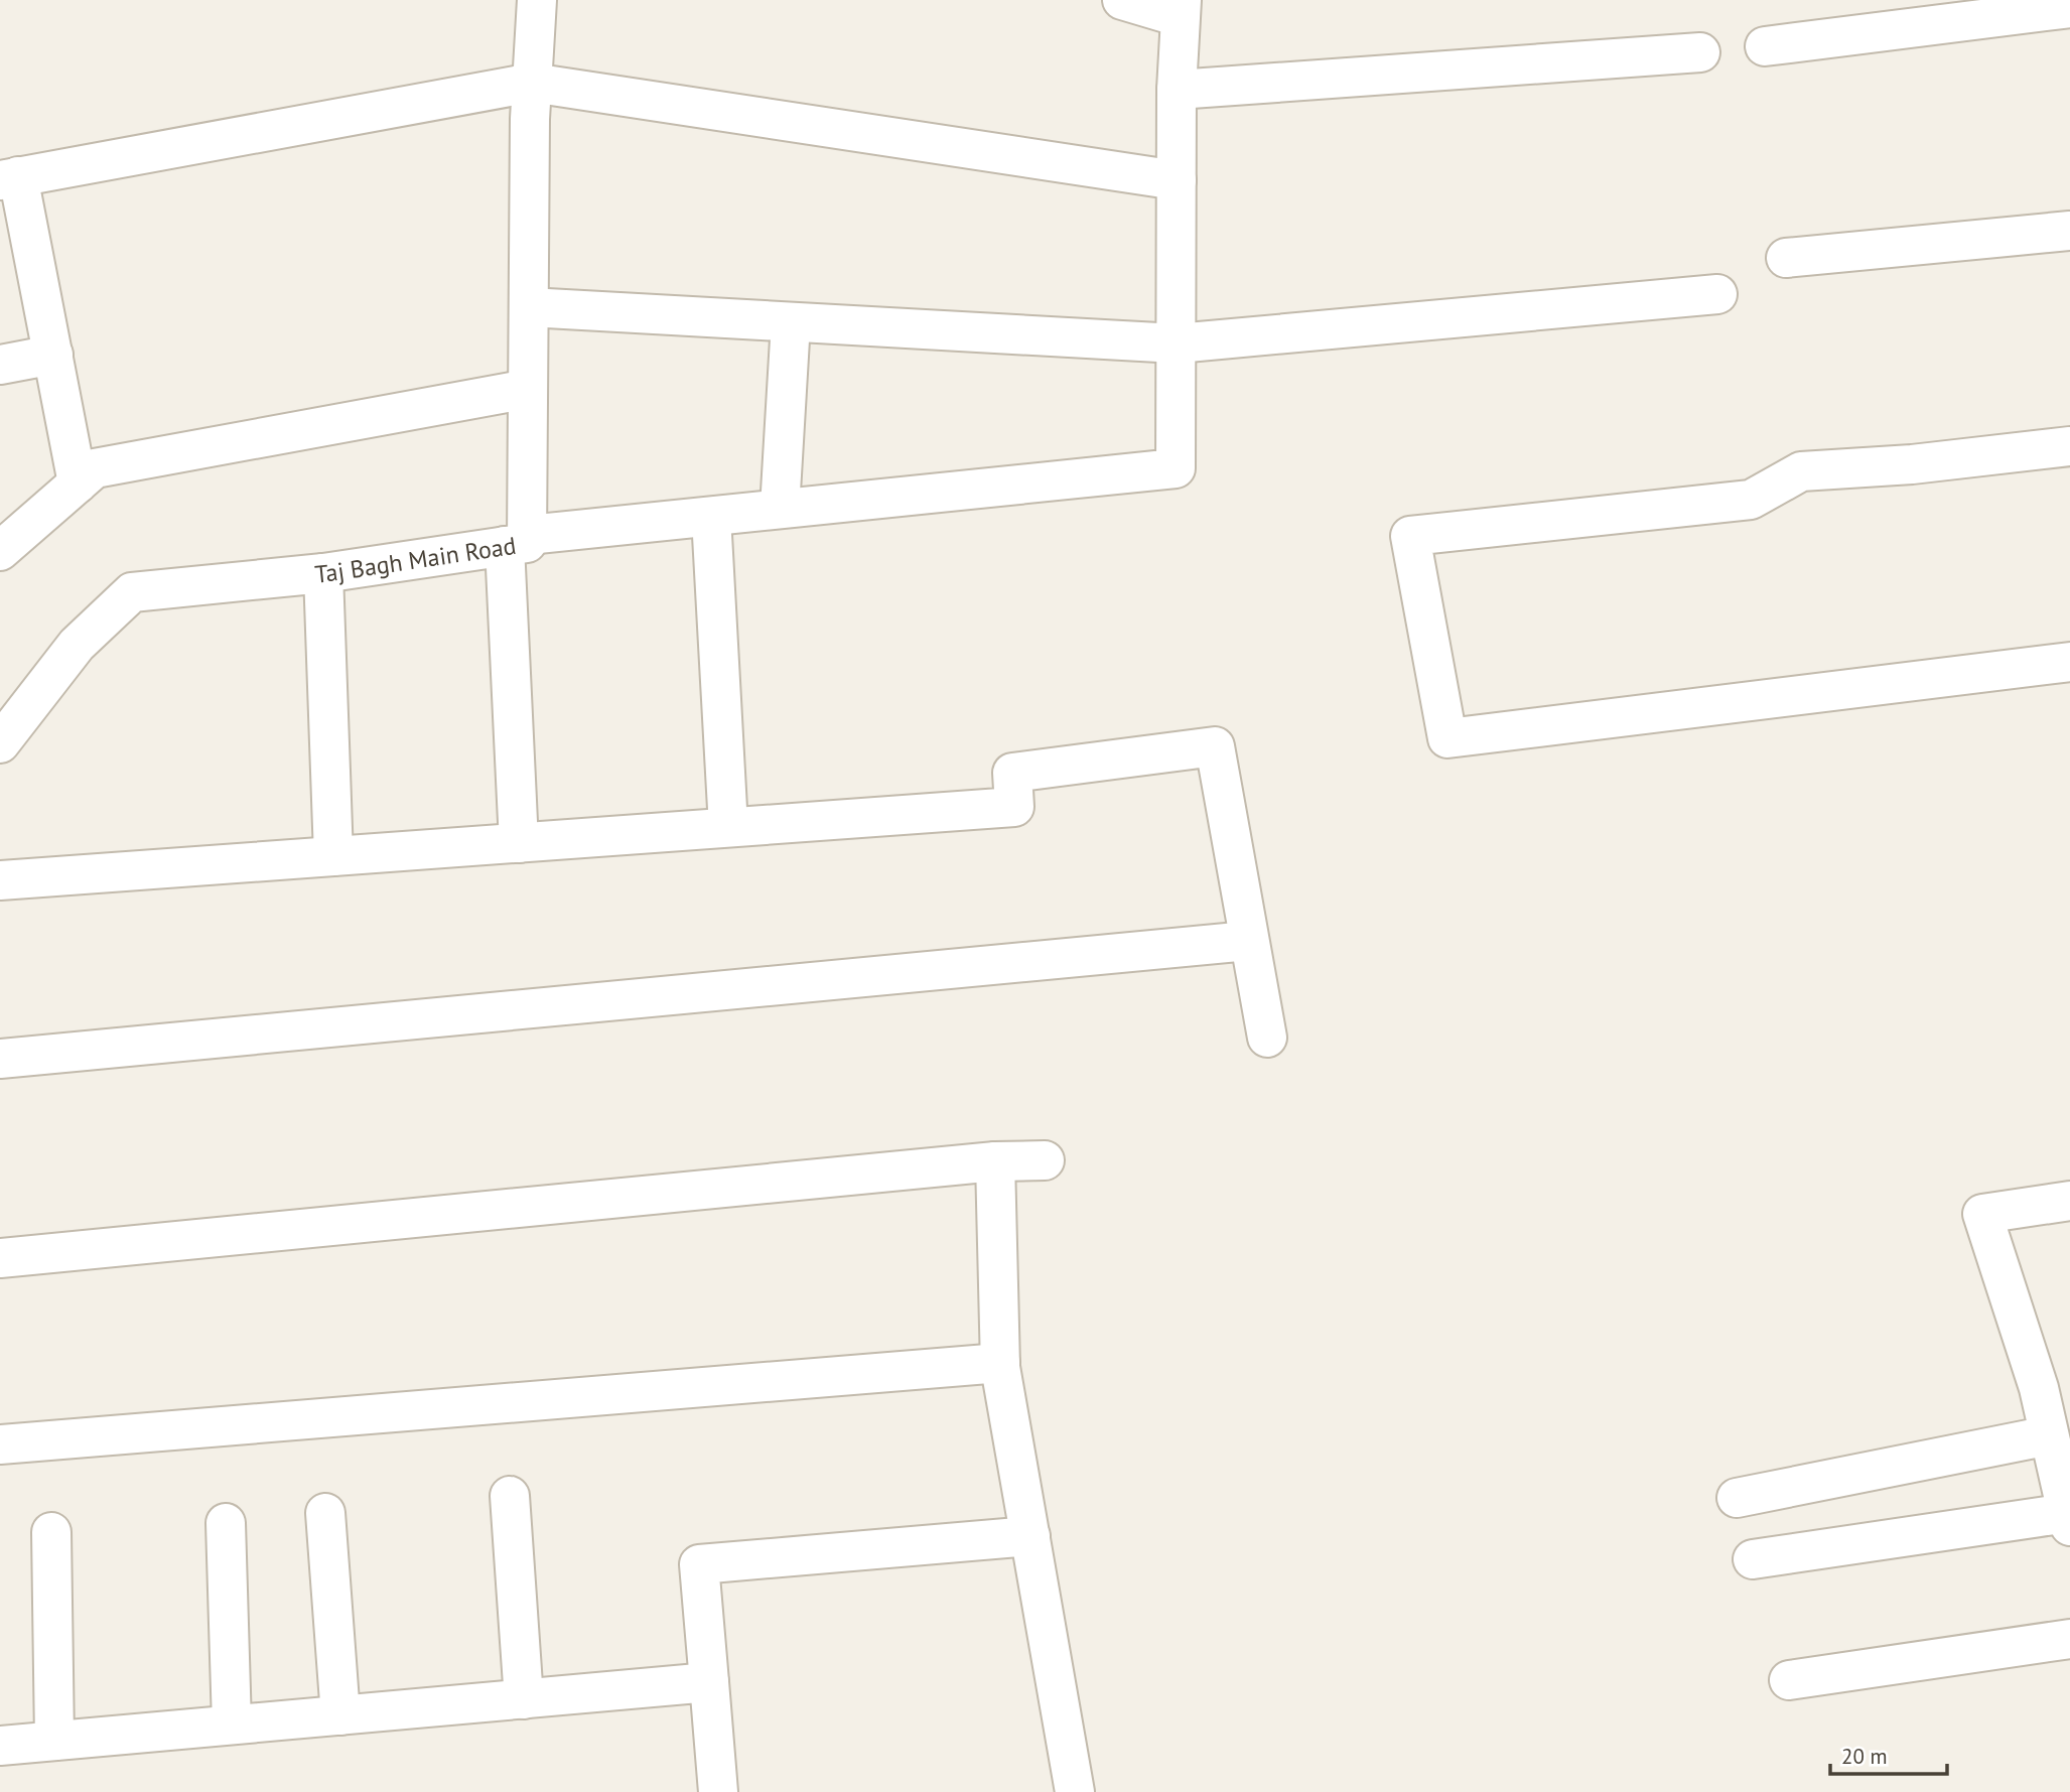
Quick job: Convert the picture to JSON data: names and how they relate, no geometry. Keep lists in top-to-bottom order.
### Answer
{
  "streets": {
    "street": ["Taj Bagh Main Road"]
  },
  "scale_bar": "20 m"
}
